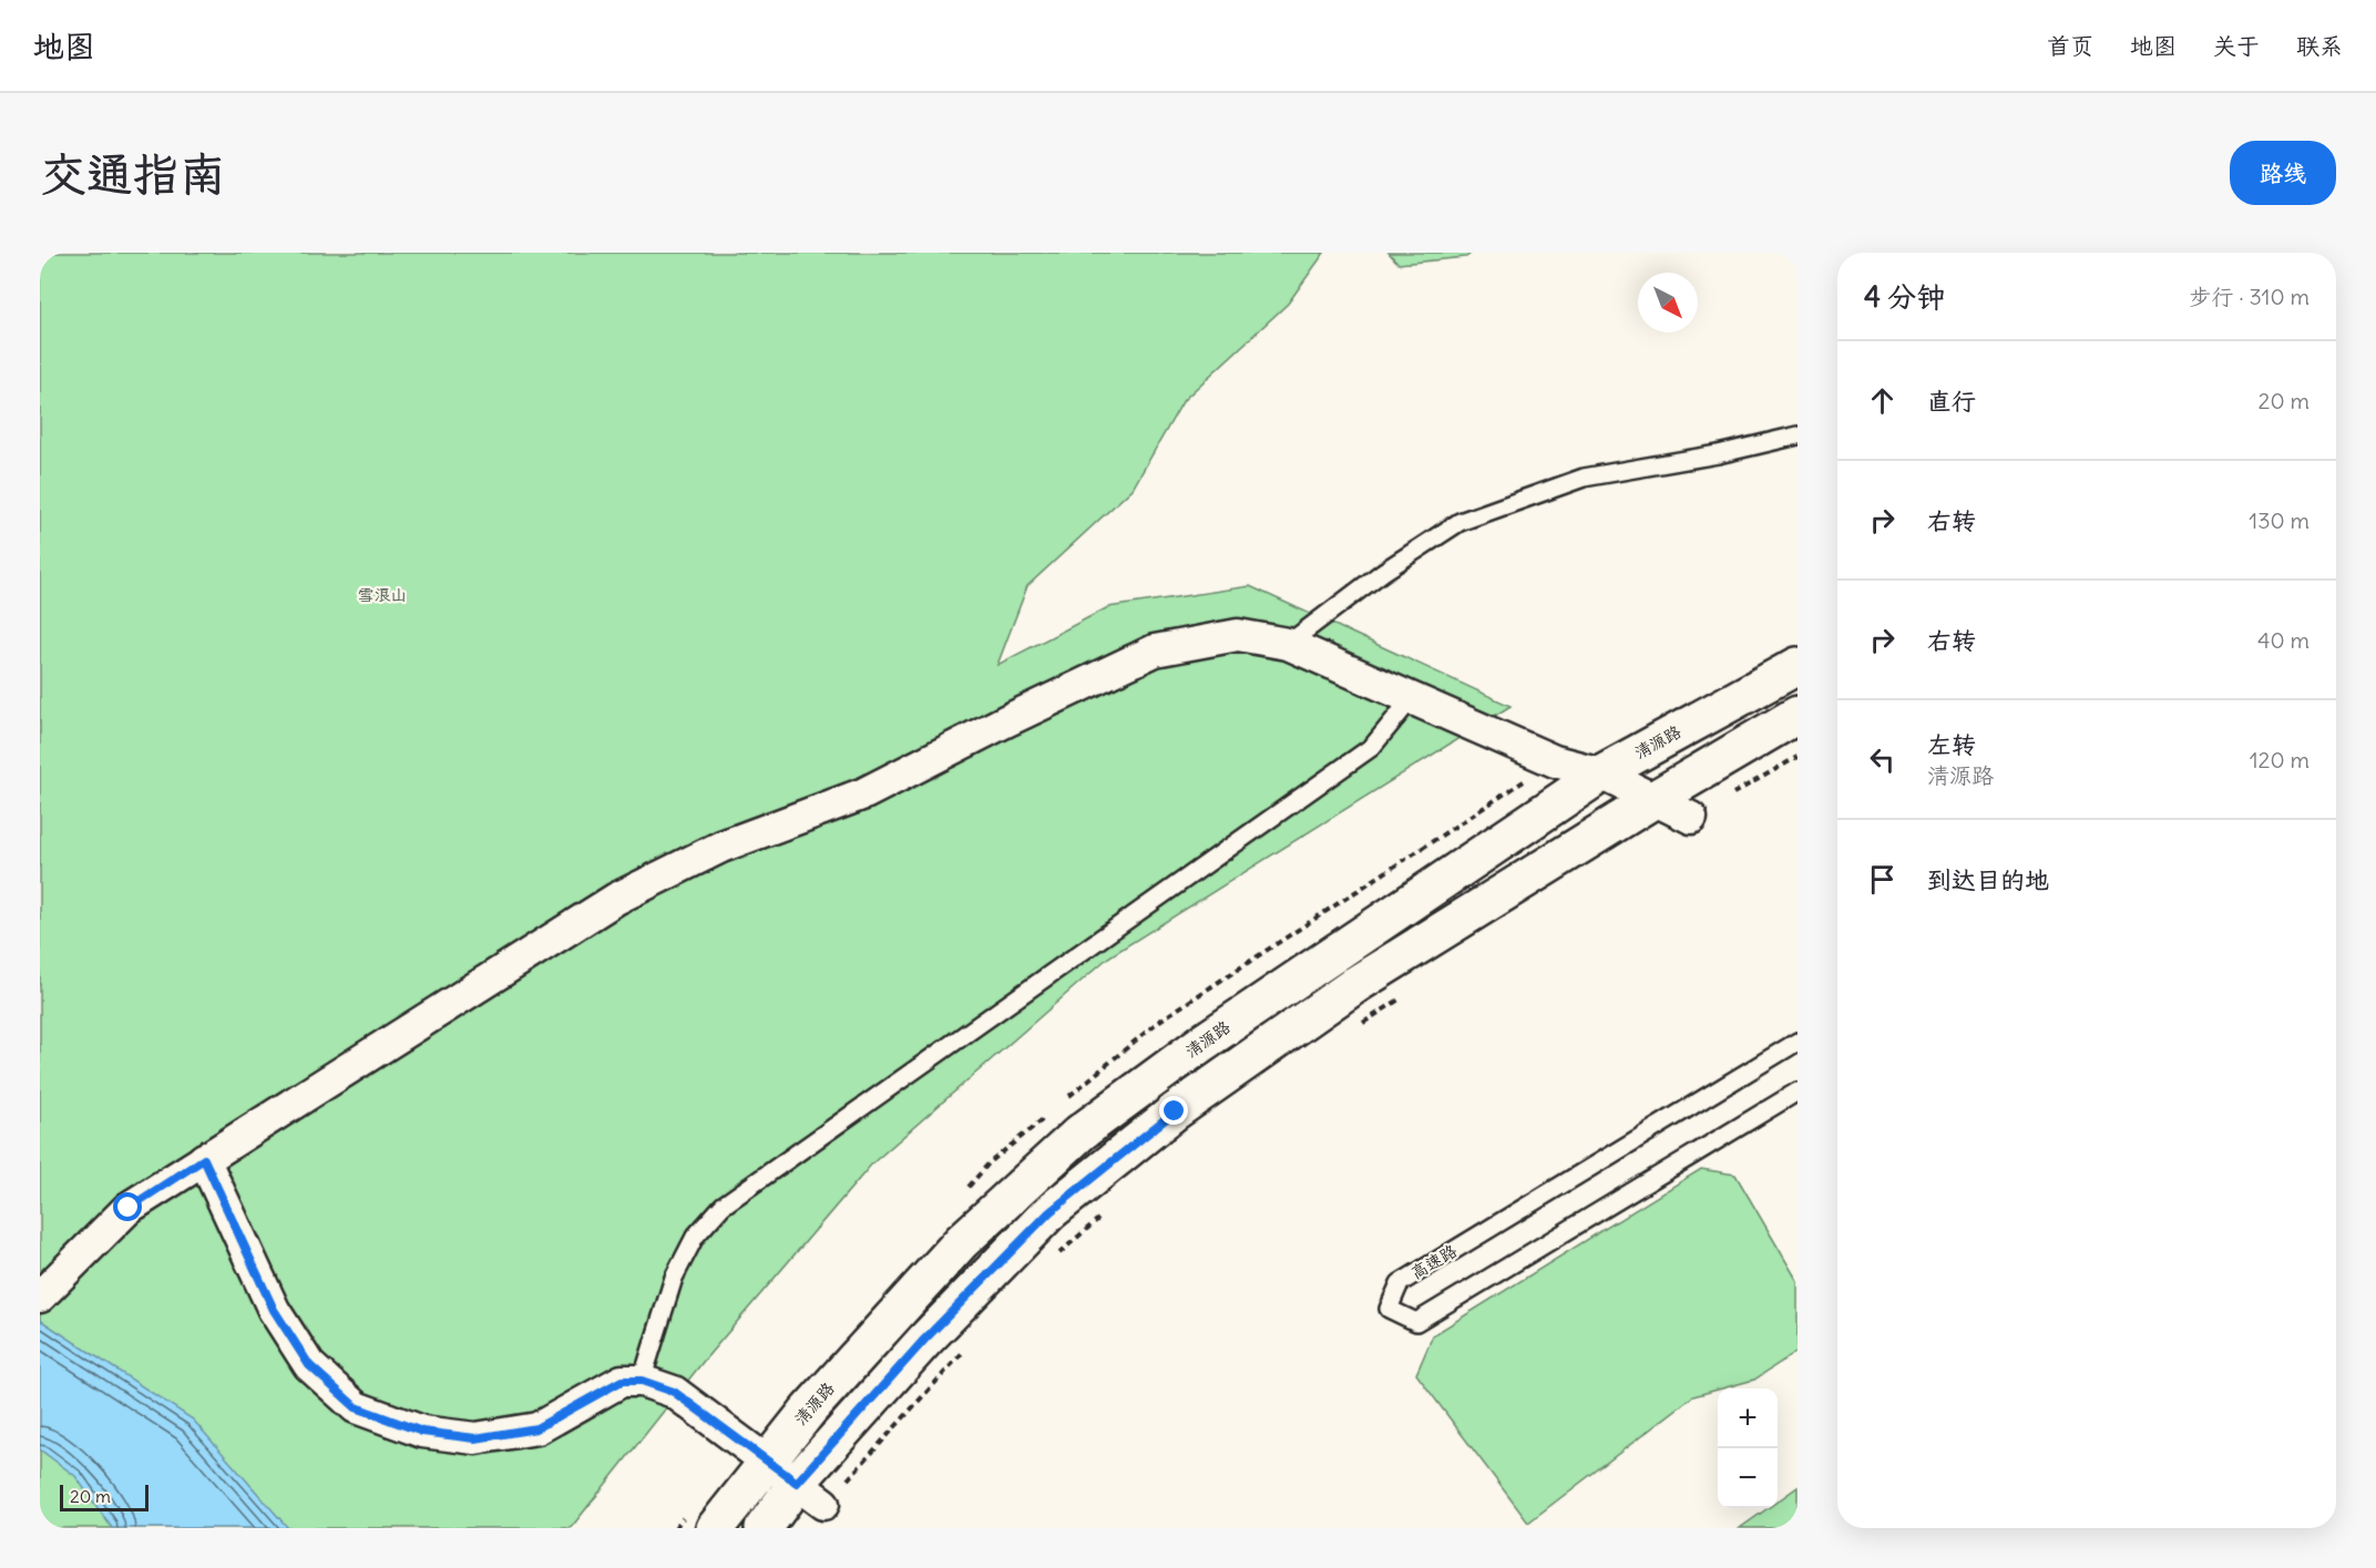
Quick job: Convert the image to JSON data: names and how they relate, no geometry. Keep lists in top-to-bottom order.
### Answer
{
  "streets": {
    "street": ["清源路"],
    "lane": ["高速路"]
  },
  "parks": ["雪浪山"],
  "scale_bar": "20 m",
  "north": "bottom right",
  "page": {
    "header": "地图",
    "nav": [
      "首页",
      "地图",
      "关于",
      "联系"
    ],
    "buttons": "路线",
    "title": "交通指南",
    "heading": ["4 分钟", "步行 · 310 m"],
    "list": [
      ["直行", "20 m"],
      ["右转", "130 m"],
      ["右转", "40 m"],
      ["左转", "清源路", "120 m"],
      "到达目的地"
    ],
    "map_buttons": ["+", "−"],
    "scale": "20 m"
  }
}
